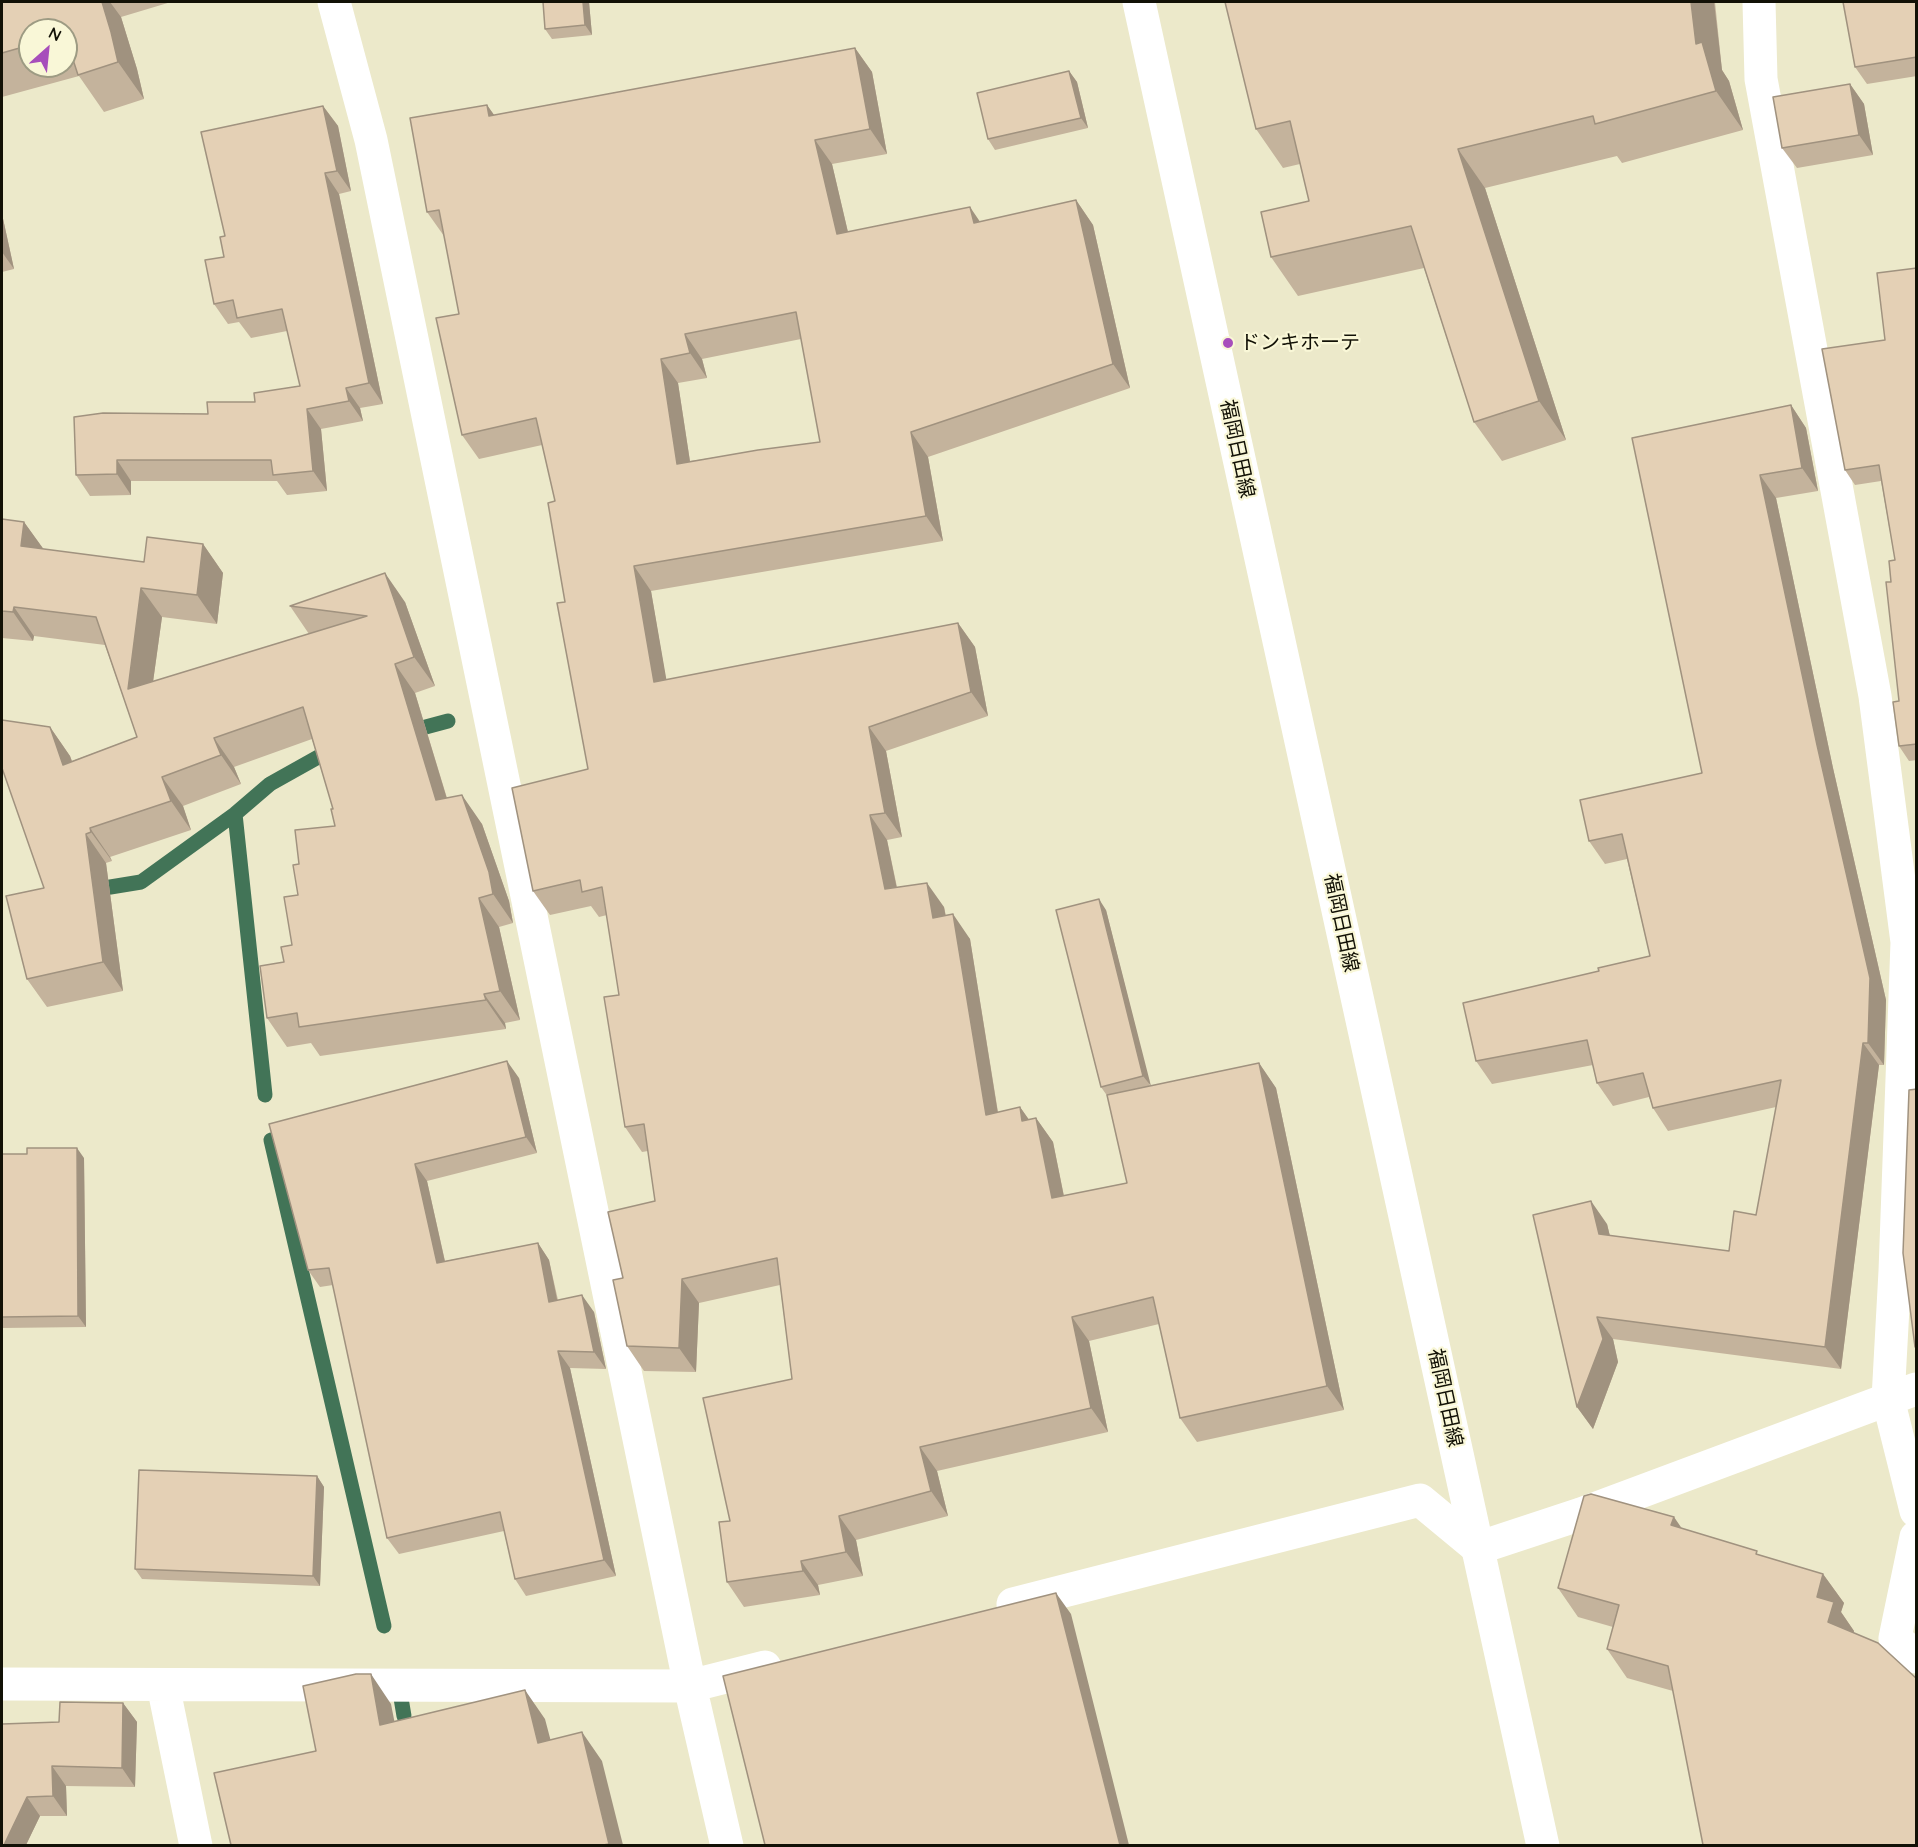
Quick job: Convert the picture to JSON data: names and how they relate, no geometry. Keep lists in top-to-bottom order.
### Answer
{
  "streets": {
    "street": ["福岡日田線"]
  },
  "places": ["ドンキホーテ"],
  "north": "top right"
}
